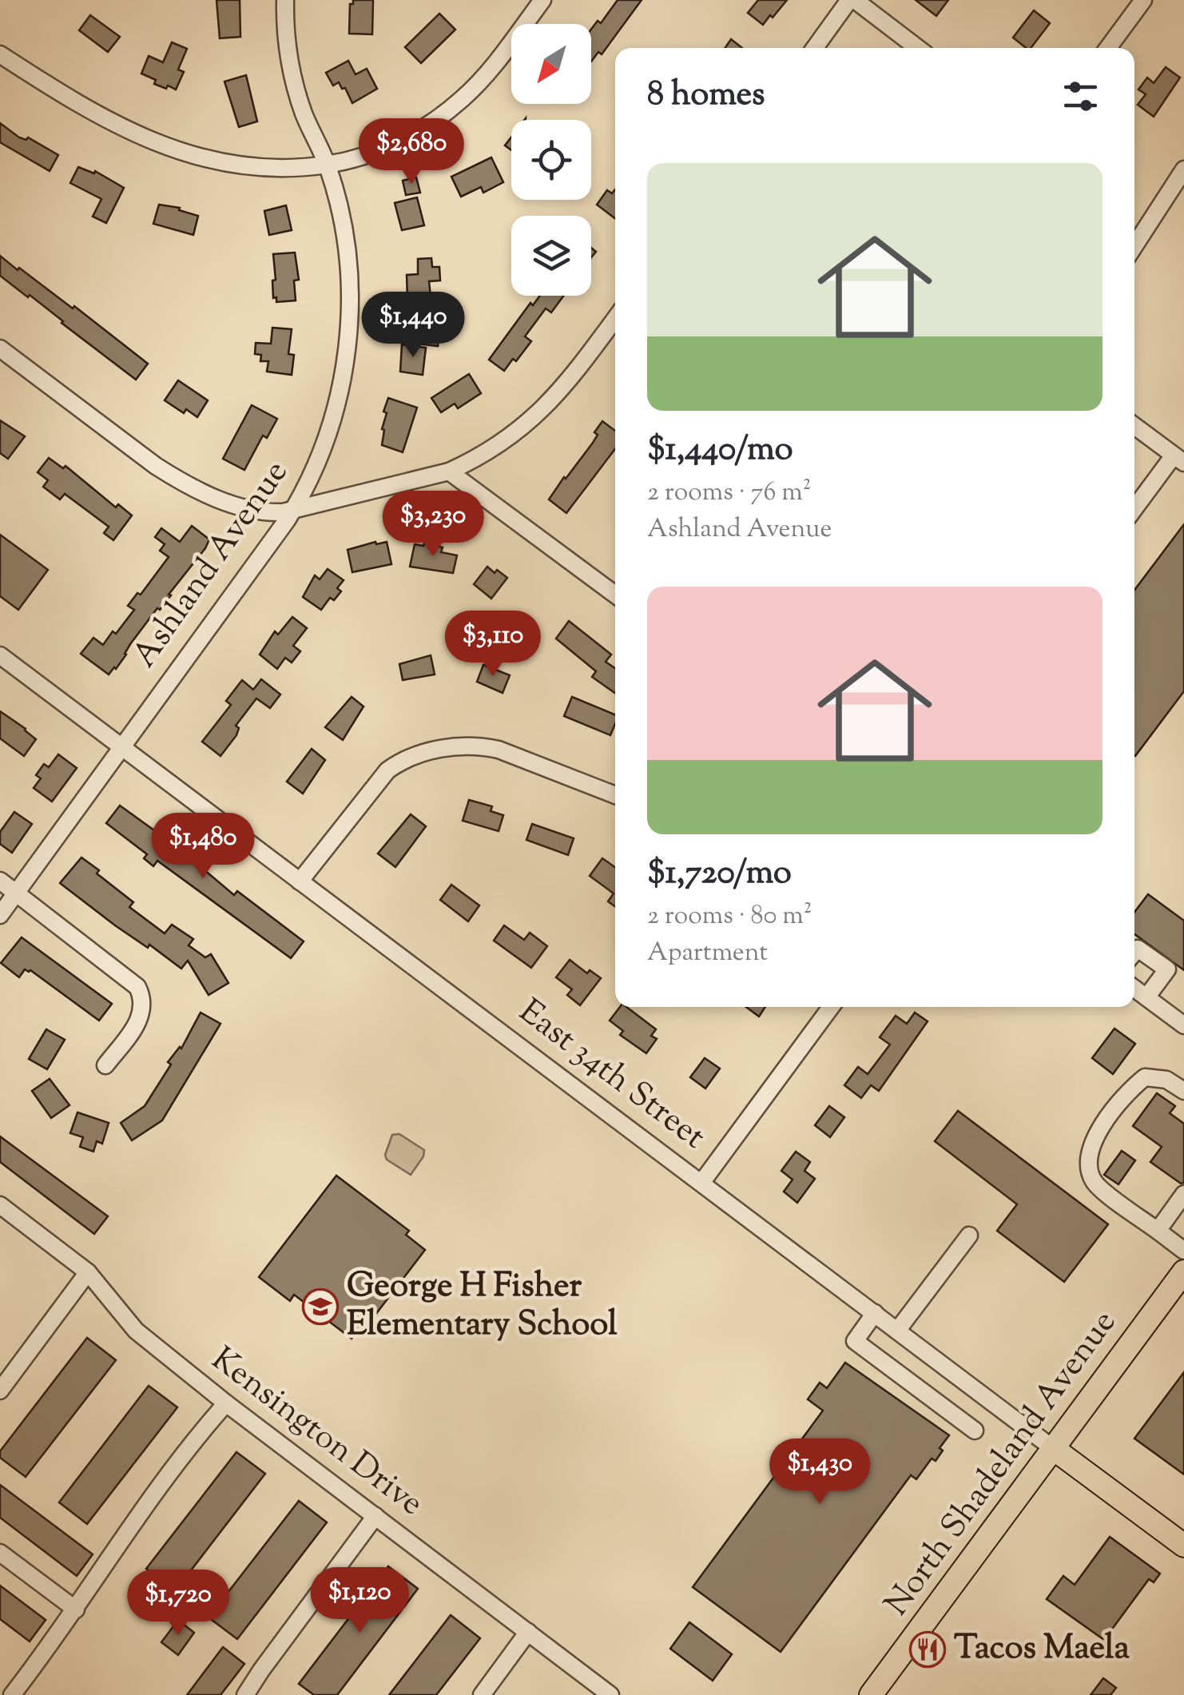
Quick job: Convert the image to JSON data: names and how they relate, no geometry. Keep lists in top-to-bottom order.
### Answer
{
  "streets": {
    "main road": ["East 34th Street", "North Shadeland Avenue"],
    "street": ["Ashland Avenue", "Kensington Drive"]
  },
  "crossings": [
    ["Ashland Avenue", "East 34th Street"],
    ["East 34th Street", "North Shadeland Avenue"]
  ],
  "places": {
    "school or university": ["George H Fisher Elementary School"],
    "restaurant": ["Tacos Maela"]
  },
  "north": "bottom left",
  "page": {
    "heading": "8 homes",
    "price": [
      "$2,680",
      "$1,440",
      "$3,230",
      "$3,110",
      "$1,480",
      "$1,430",
      "$1,120",
      "$1,720"
    ],
    "list": [
      {
        "name": "$1,440/mo",
        "note": "2 rooms · 76 m² · Ashland Avenue"
      },
      {
        "name": "$1,720/mo",
        "note": "2 rooms · 80 m² · Apartment"
      }
    ]
  }
}
